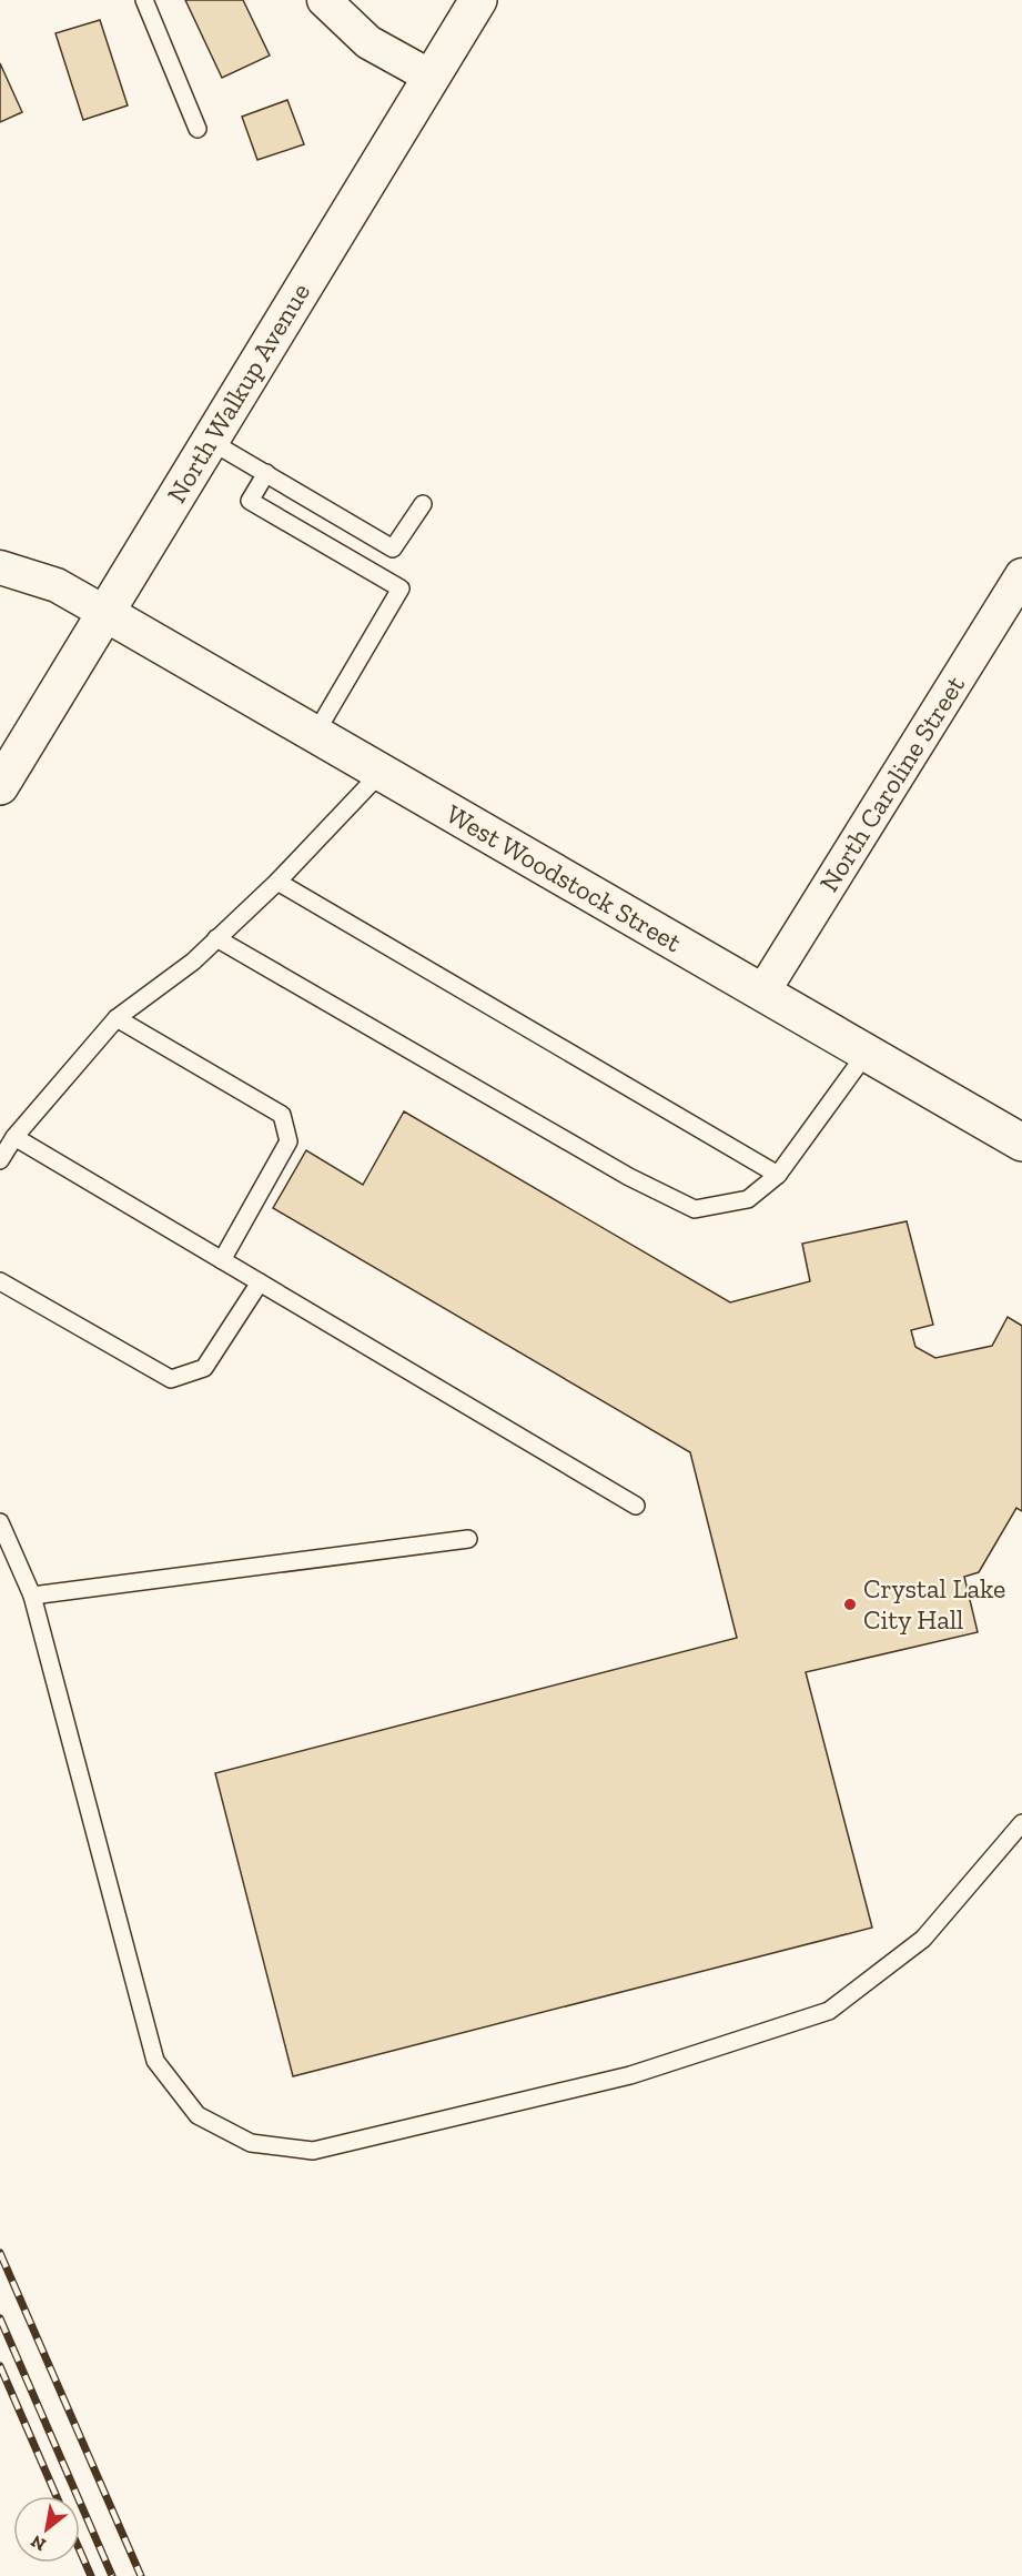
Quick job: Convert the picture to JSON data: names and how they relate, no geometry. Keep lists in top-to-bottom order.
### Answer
{
  "streets": {
    "street": ["North Walkup Avenue", "North Caroline Street", "West Woodstock Street"]
  },
  "crossings": [
    ["North Walkup Avenue", "West Woodstock Street"],
    ["North Caroline Street", "West Woodstock Street"]
  ],
  "places": ["Crystal Lake City Hall"],
  "north": "bottom left"
}
